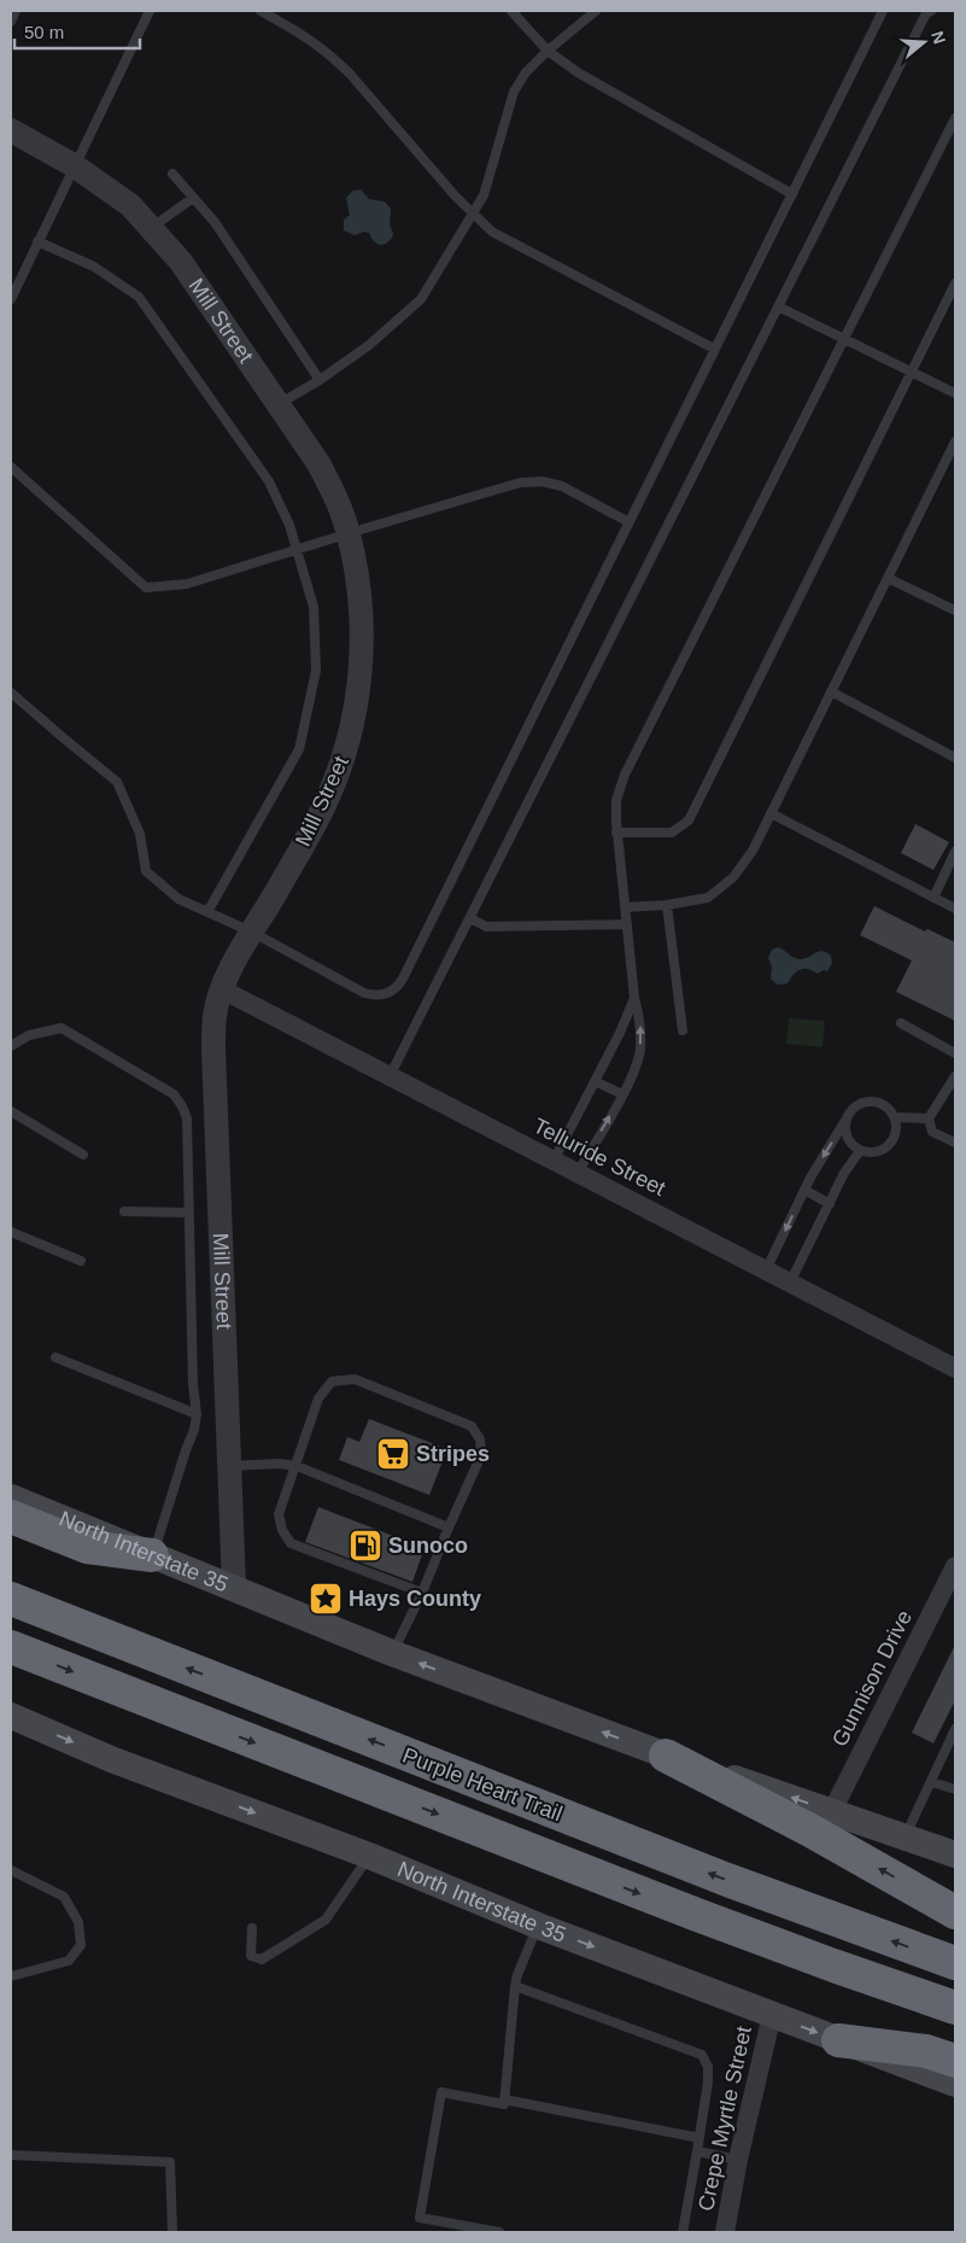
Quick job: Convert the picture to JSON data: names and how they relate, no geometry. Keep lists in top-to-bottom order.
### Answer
{
  "streets": {
    "highway": ["Purple Heart Trail"],
    "main road": ["North Interstate 35"],
    "street": [
      "Mill Street",
      "Telluride Street",
      "Gunnison Drive",
      "Crepe Myrtle Street"
    ]
  },
  "crossings": [
    ["Mill Street", "Telluride Street"],
    ["Mill Street", "North Interstate 35"],
    ["North Interstate 35", "Gunnison Drive"],
    ["North Interstate 35", "Crepe Myrtle Street"]
  ],
  "places": {
    "supermarket": ["Stripes"],
    "fuel station": ["Sunoco"],
    "place": ["Hays County"]
  },
  "scale_bar": "50 m",
  "north": "right"
}
